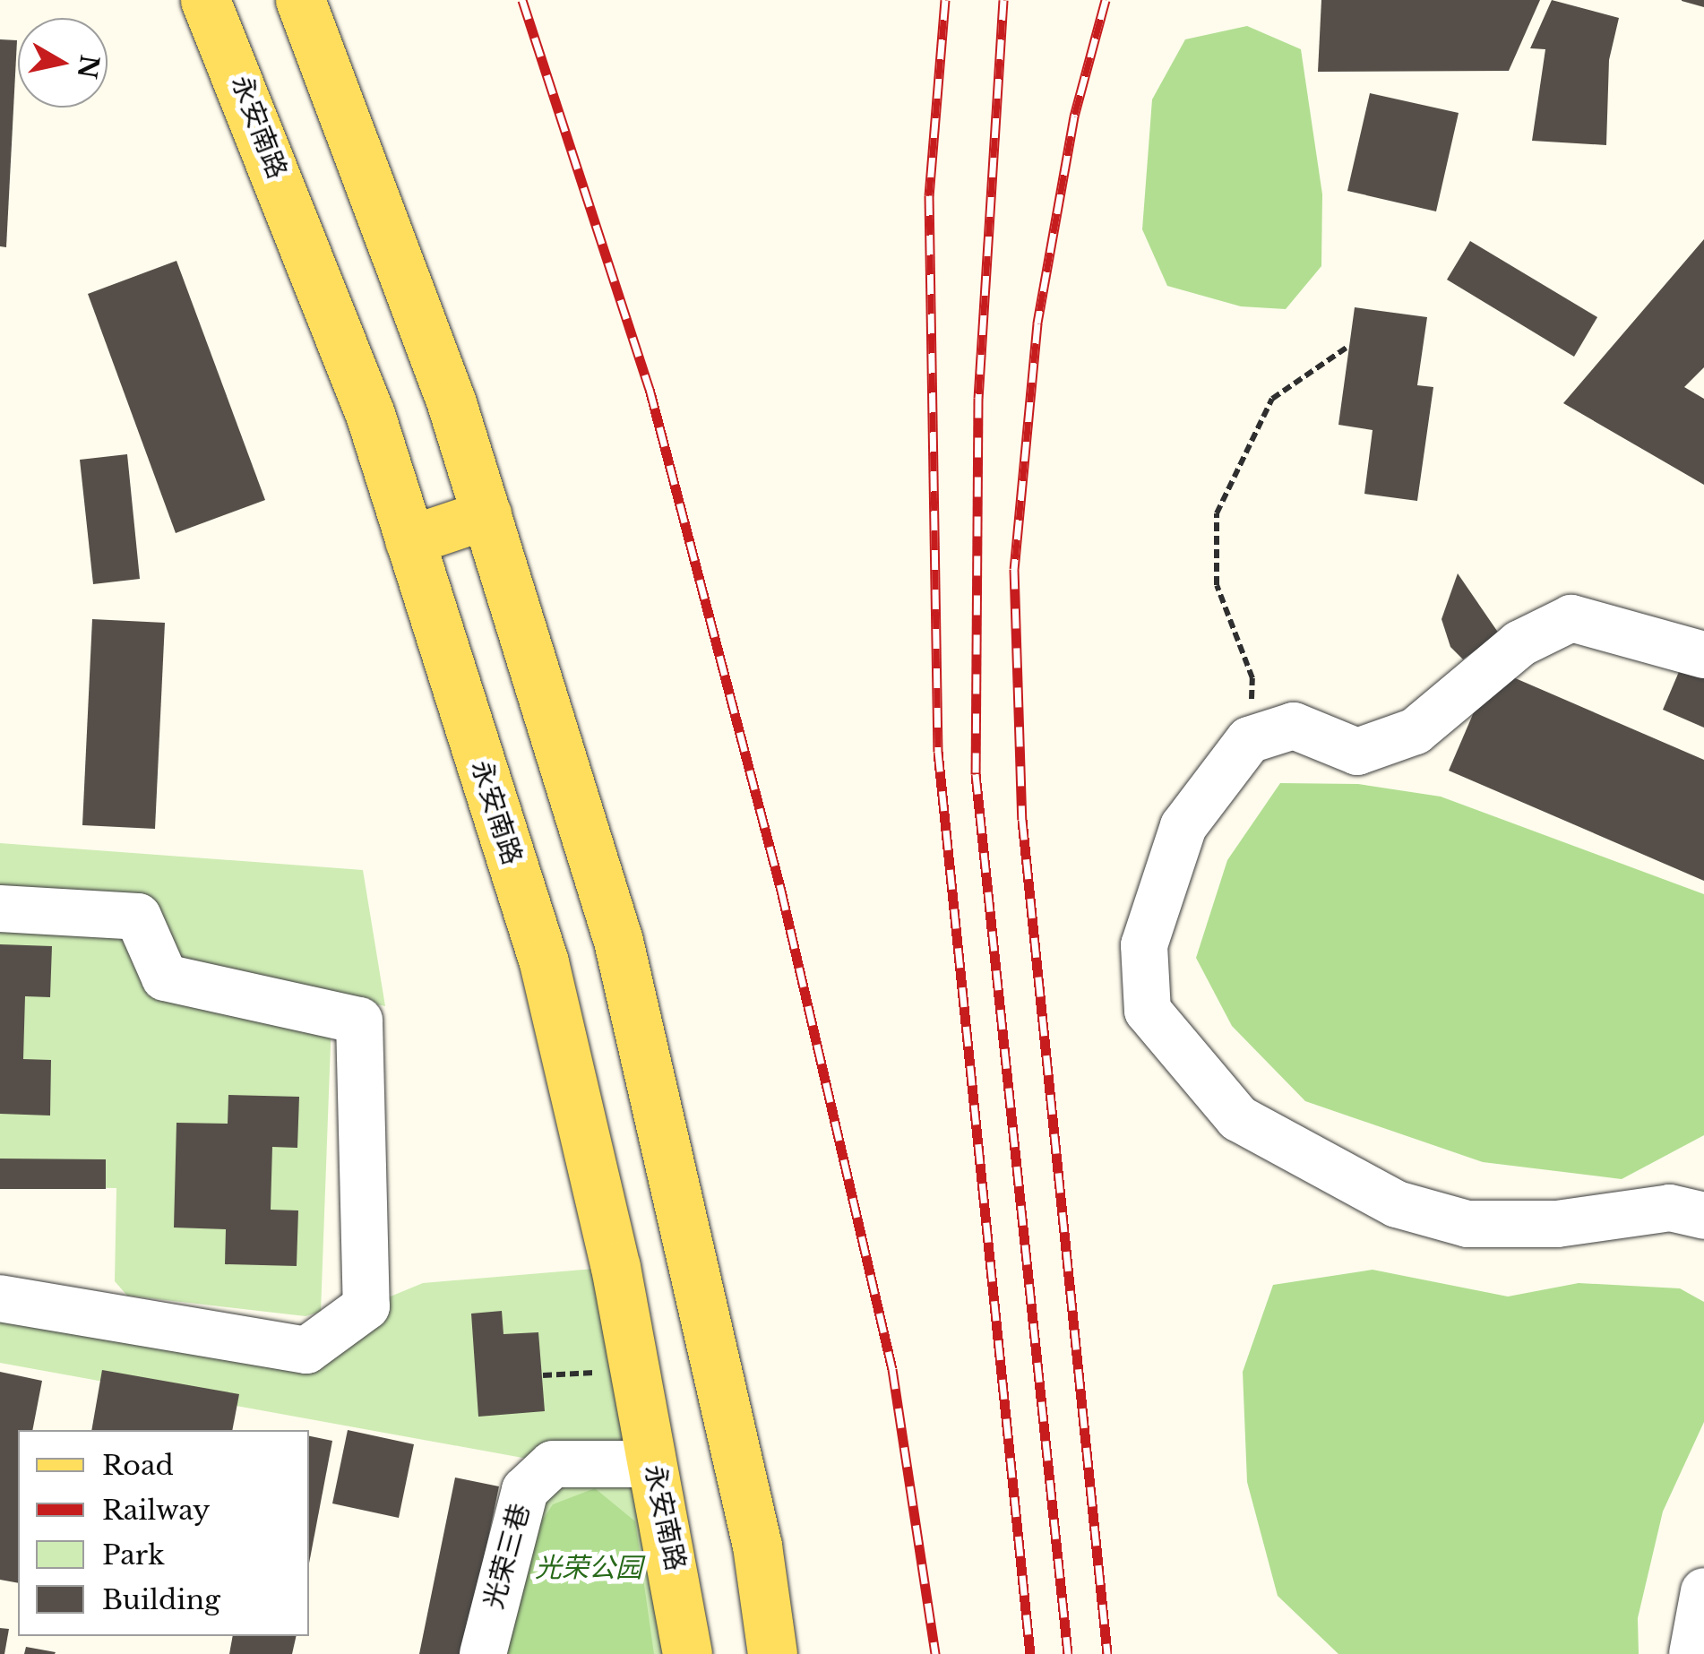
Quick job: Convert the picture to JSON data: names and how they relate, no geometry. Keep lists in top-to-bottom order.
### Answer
{
  "streets": {
    "main road": ["永安南路"],
    "street": ["光荣三巷"]
  },
  "crossings": [
    ["永安南路", "光荣三巷"]
  ],
  "parks": ["光荣公园"],
  "legend": [
    "Road",
    "Railway",
    "Park",
    "Building"
  ],
  "north": "right"
}
